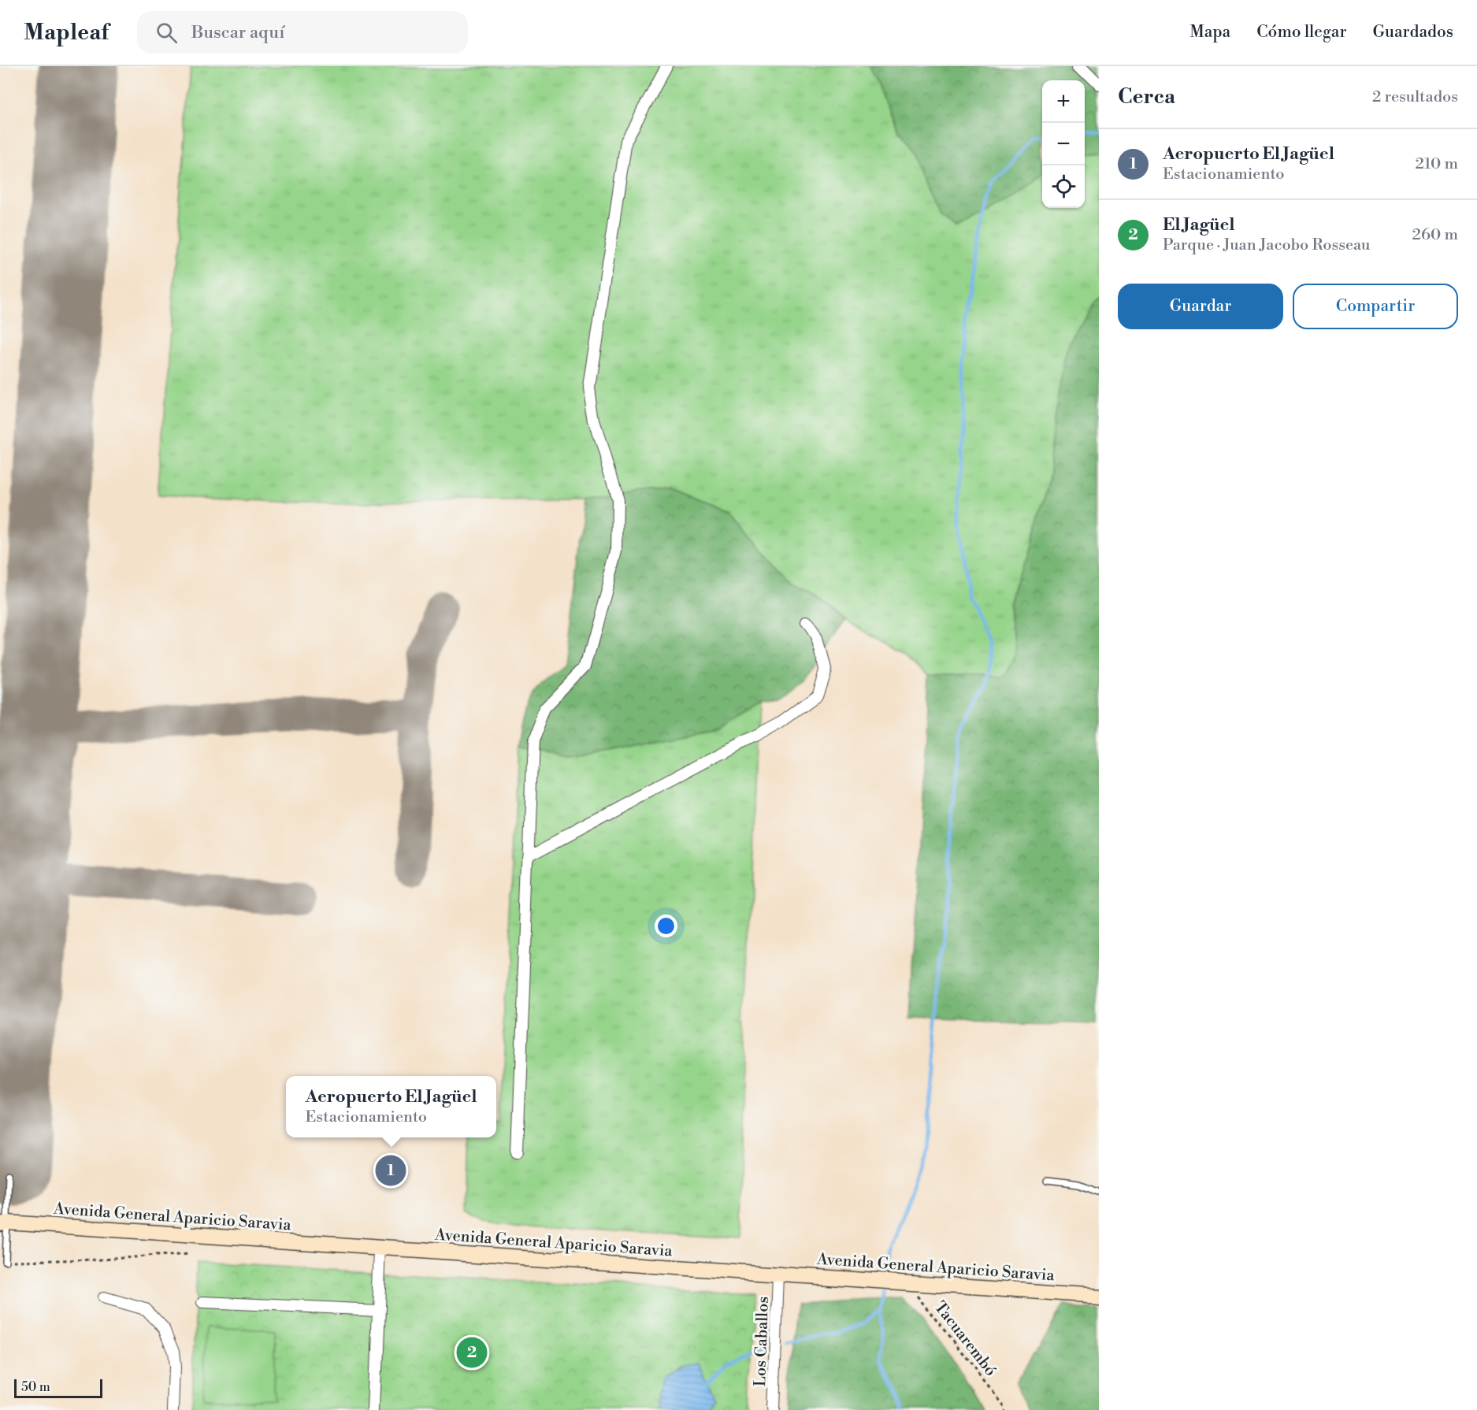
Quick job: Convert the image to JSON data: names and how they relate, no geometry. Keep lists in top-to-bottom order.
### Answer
{
  "streets": {
    "main road": ["Avenida General Aparicio Saravia"],
    "street": ["Los Caballos"],
    "path": ["Tacuarembó"]
  },
  "crossings": [
    ["Avenida General Aparicio Saravia", "Tacuarembó"],
    ["Avenida General Aparicio Saravia", "Los Caballos"]
  ],
  "scale_bar": "50 m",
  "page": {
    "header": "Mapleaf",
    "search": "Buscar aquí",
    "nav": ["Mapa", "Cómo llegar", "Guardados"],
    "heading": ["Cerca", "2 resultados"],
    "map_buttons": ["+", "−"],
    "list": [
      {
        "mark": "1",
        "name": "Aeropuerto El Jagüel",
        "note": "Estacionamiento",
        "value": "210 m"
      },
      {
        "mark": "2",
        "name": "El Jagüel",
        "note": "Parque · Juan Jacobo Rosseau",
        "value": "260 m"
      }
    ],
    "buttons": ["Guardar", "Compartir"],
    "popup": ["Aeropuerto El Jagüel", "Estacionamiento"],
    "pins": ["1", "2"],
    "scale": "50 m"
  }
}
